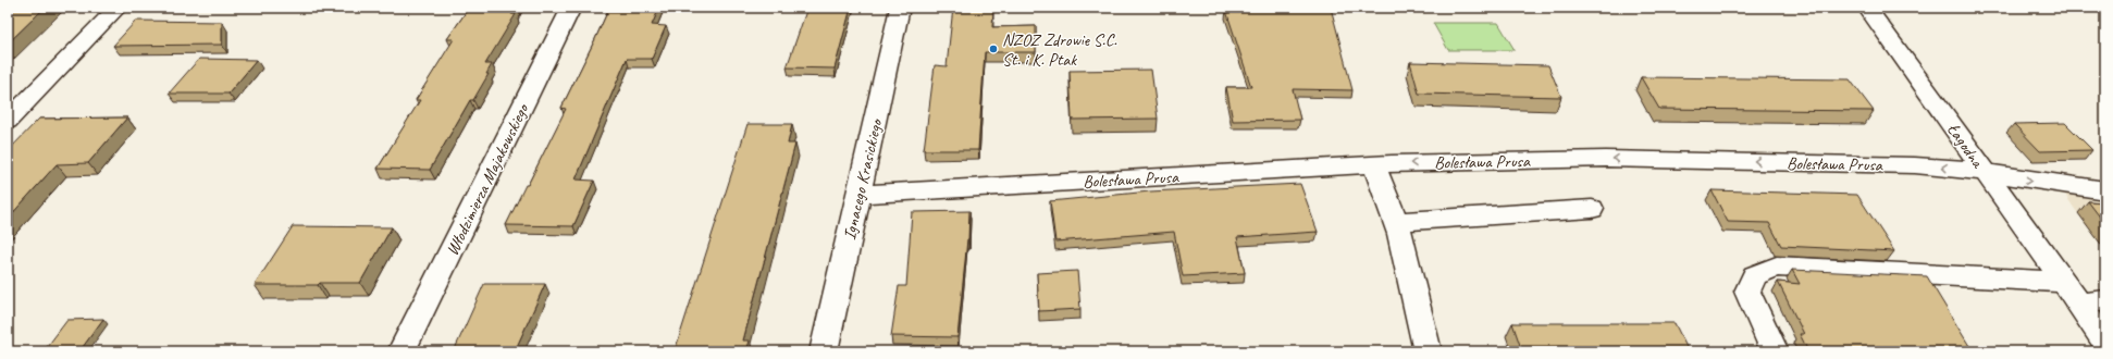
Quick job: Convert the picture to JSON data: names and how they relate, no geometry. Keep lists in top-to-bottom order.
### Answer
{
  "streets": {
    "street": [
      "Łagodna",
      "Bolesława Prusa",
      "Włodzimierza Majakowskiego",
      "Ignacego Krasickiego"
    ]
  },
  "crossings": [
    ["Łagodna", "Bolesława Prusa"],
    ["Bolesława Prusa", "Ignacego Krasickiego"]
  ],
  "places": ["NZOZ Zdrowie S.C. St. i K. Ptak"]
}
